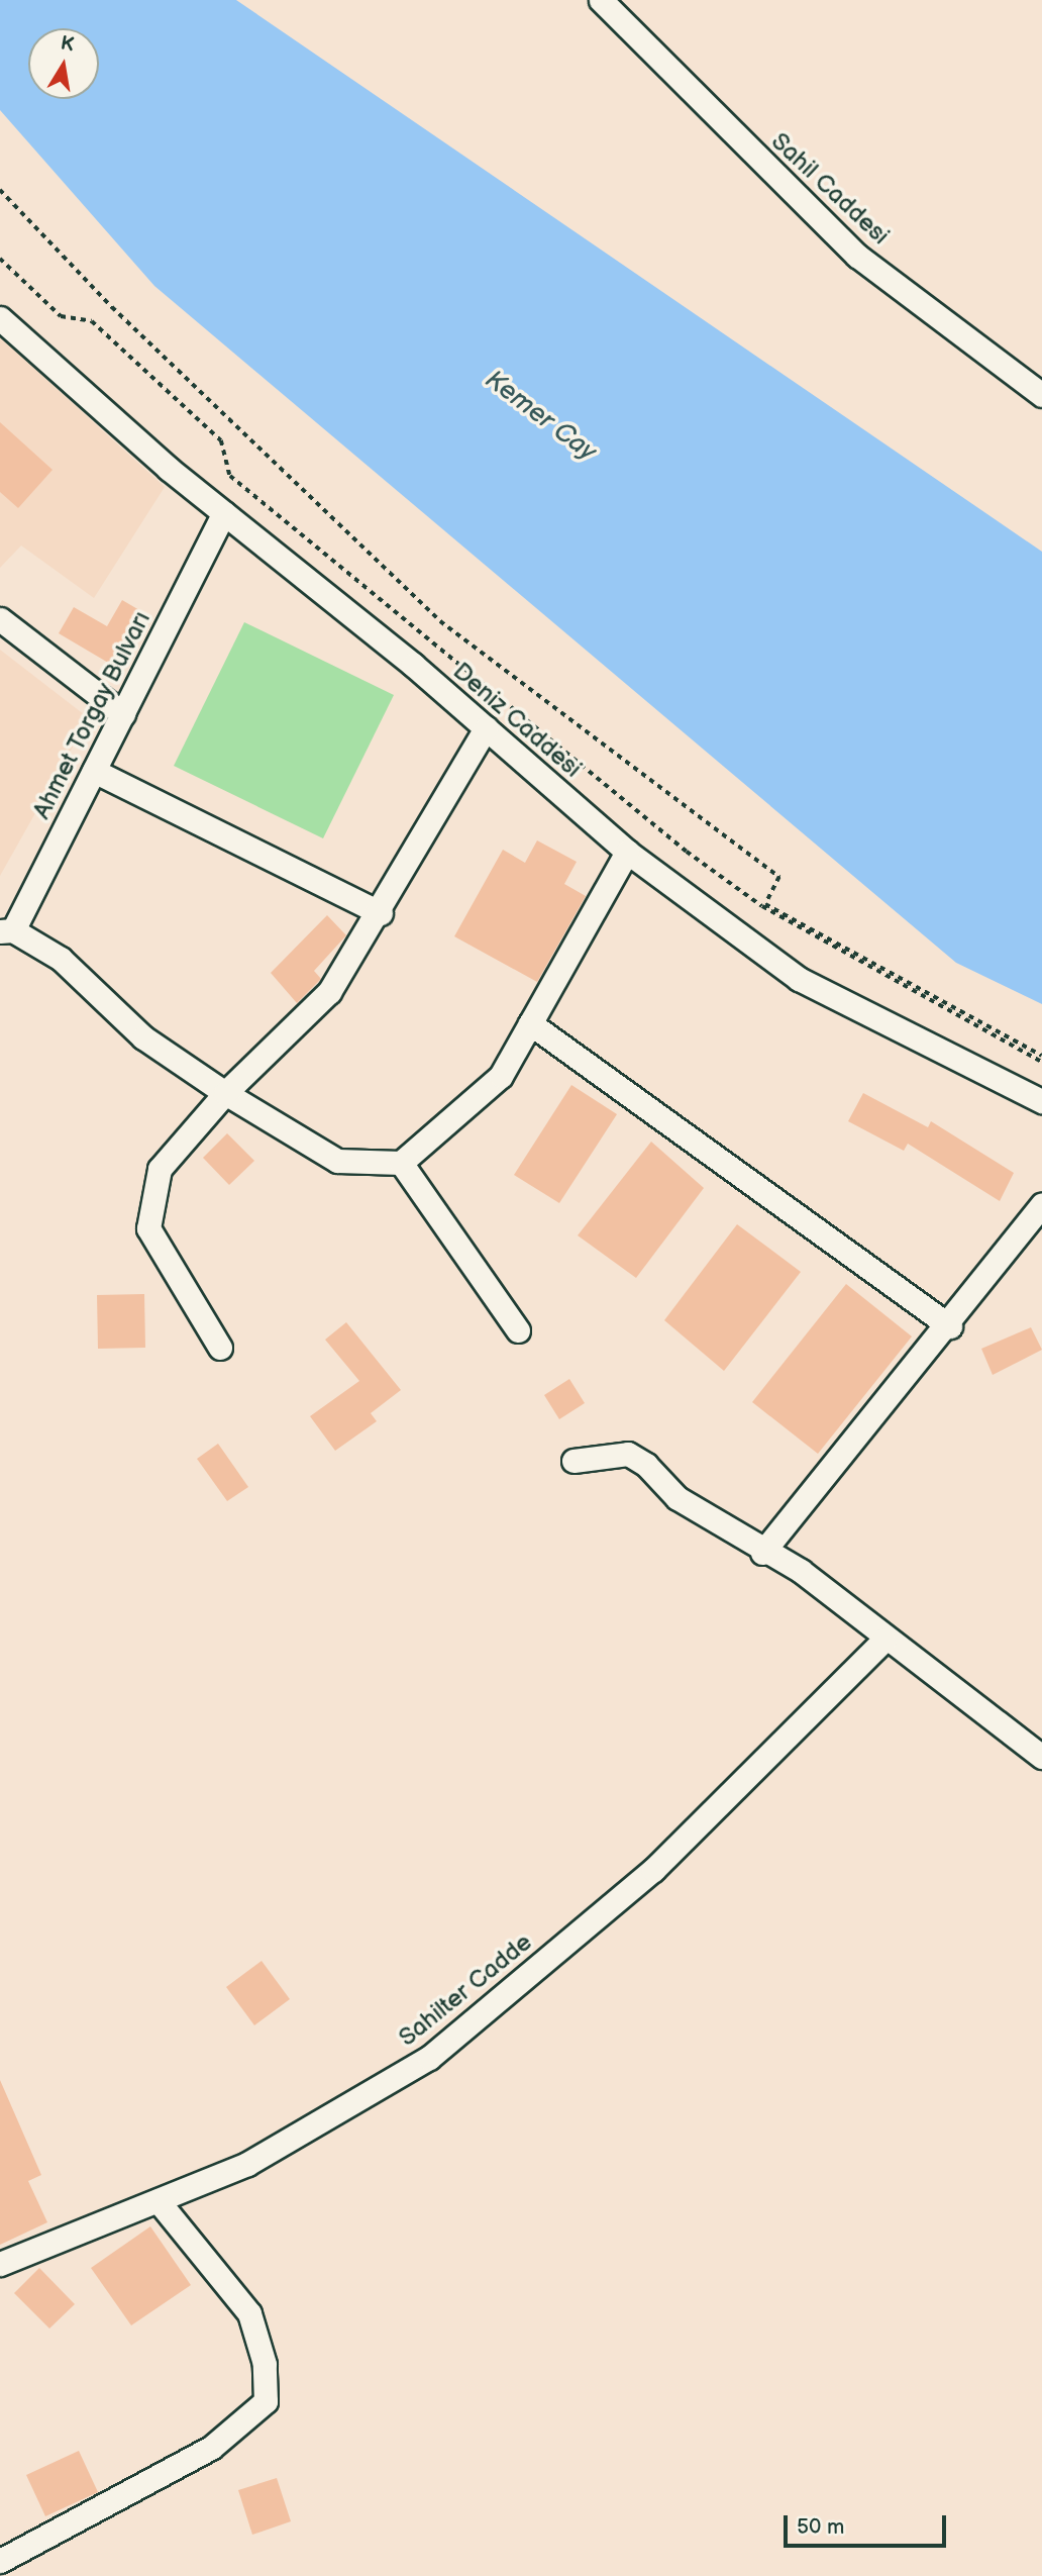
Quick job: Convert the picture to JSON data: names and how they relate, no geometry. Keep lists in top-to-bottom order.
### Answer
{
  "streets": {
    "street": [
      "Sahil Caddesi",
      "Ahmet Torgay Bulvarı",
      "Deniz Caddesi",
      "Sahilter Cadde"
    ]
  },
  "crossings": [
    ["Ahmet Torgay Bulvarı", "Deniz Caddesi"]
  ],
  "water": ["Kemer Cay"],
  "scale_bar": "50 m",
  "north": "top"
}
